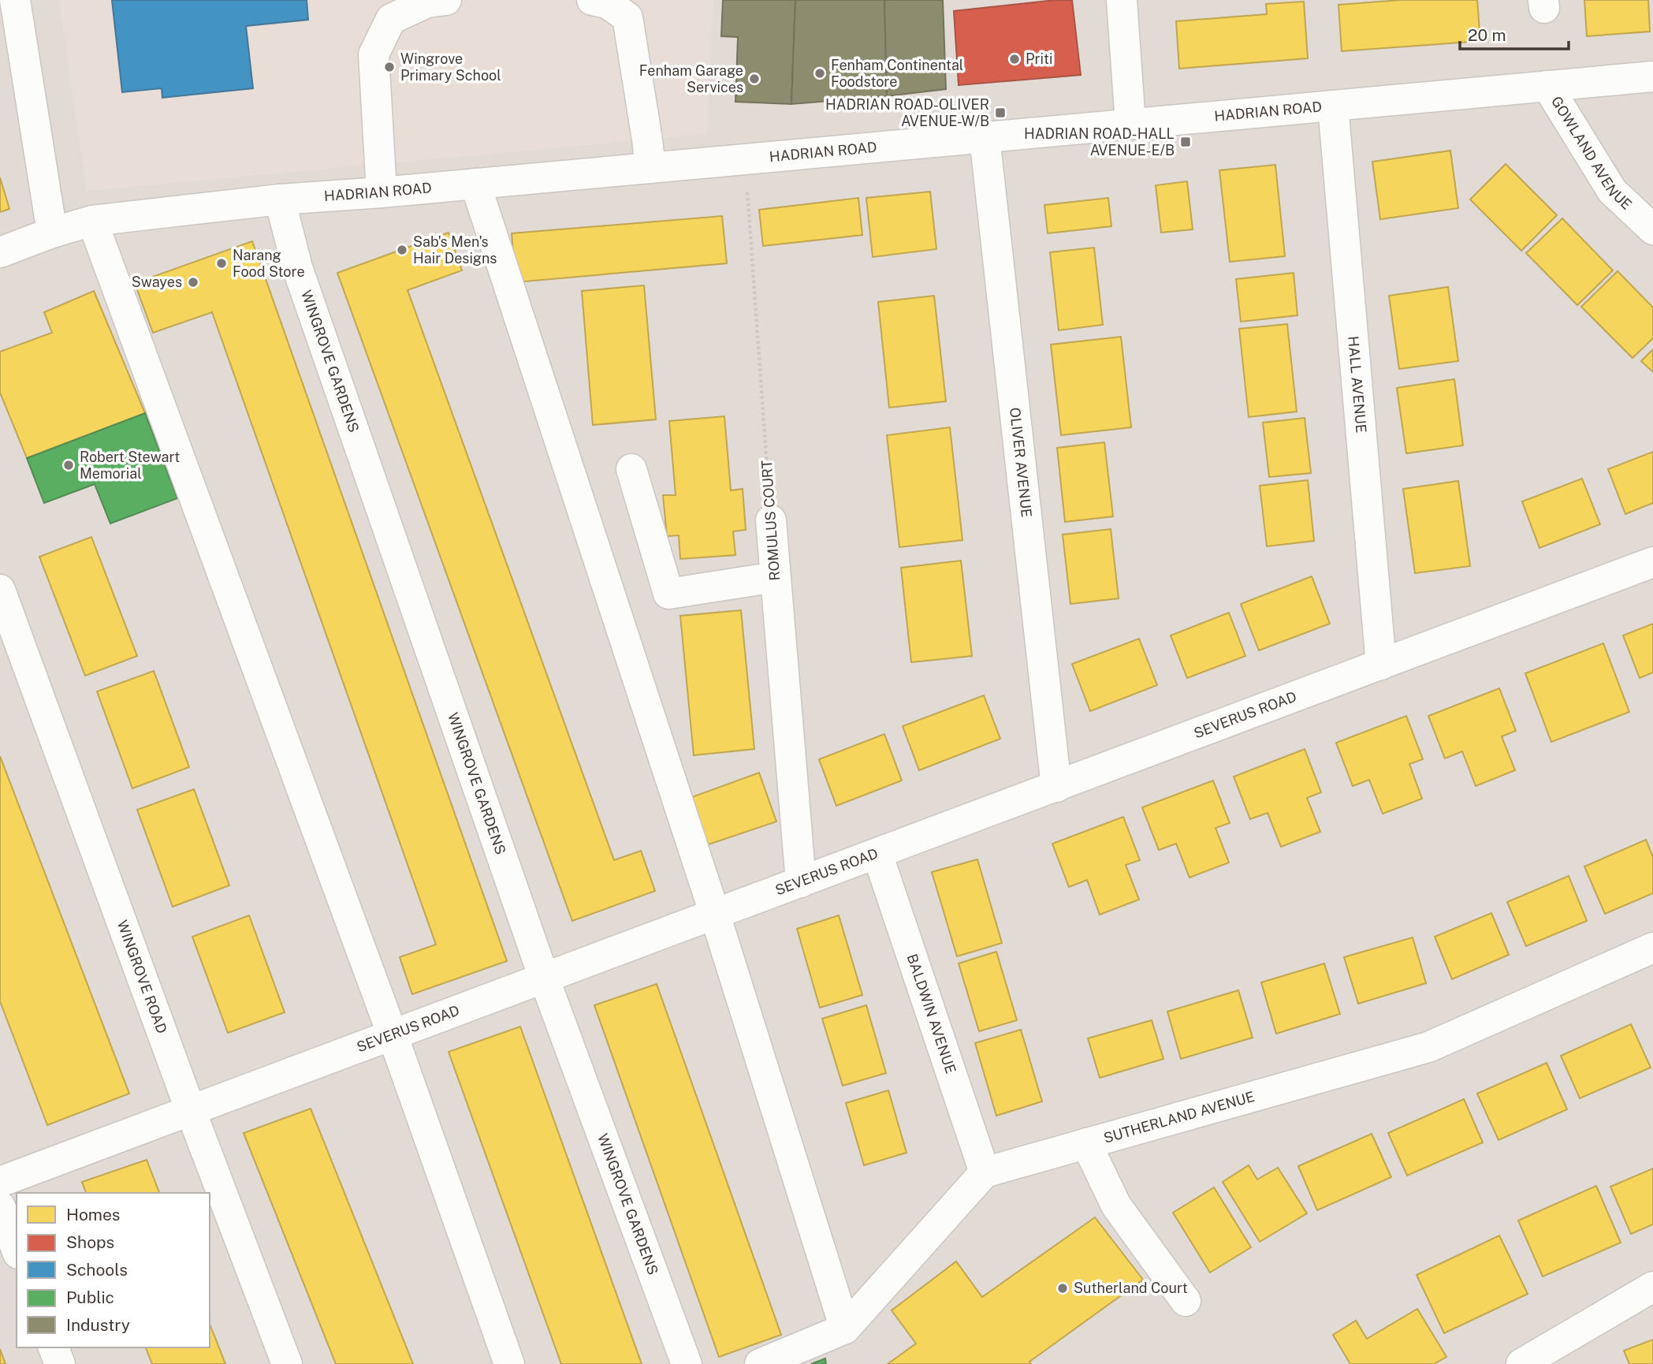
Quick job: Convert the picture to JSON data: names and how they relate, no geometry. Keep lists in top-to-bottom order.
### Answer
{
  "streets": {
    "street": [
      "HADRIAN ROAD",
      "GOWLAND AVENUE",
      "WINGROVE GARDENS",
      "HALL AVENUE",
      "OLIVER AVENUE",
      "ROMULUS COURT",
      "SEVERUS ROAD",
      "WINGROVE ROAD",
      "BALDWIN AVENUE",
      "SUTHERLAND AVENUE"
    ]
  },
  "crossings": [
    ["HADRIAN ROAD", "GOWLAND AVENUE"],
    ["HADRIAN ROAD", "WINGROVE GARDENS"],
    ["HADRIAN ROAD", "HALL AVENUE"],
    ["HADRIAN ROAD", "OLIVER AVENUE"],
    ["HADRIAN ROAD", "ROMULUS COURT"],
    ["WINGROVE GARDENS", "SEVERUS ROAD"],
    ["HALL AVENUE", "SEVERUS ROAD"],
    ["OLIVER AVENUE", "SEVERUS ROAD"],
    ["ROMULUS COURT", "SEVERUS ROAD"],
    ["SEVERUS ROAD", "WINGROVE ROAD"],
    ["SEVERUS ROAD", "BALDWIN AVENUE"],
    ["BALDWIN AVENUE", "SUTHERLAND AVENUE"]
  ],
  "places": {
    "other": [
      "Priti",
      "Wingrove Primary School",
      "Fenham Continental Foodstore",
      "Fenham Garage Services",
      "Sab's Men's Hair Designs",
      "Narang Food Store",
      "Swayes",
      "Robert Stewart Memorial",
      "Sutherland Court"
    ],
    "transit": ["HADRIAN ROAD-OLIVER AVENUE-W/B", "HADRIAN ROAD-HALL AVENUE-E/B"]
  },
  "legend": [
    "Homes",
    "Shops",
    "Schools",
    "Public",
    "Industry"
  ],
  "scale_bar": "20 m"
}
